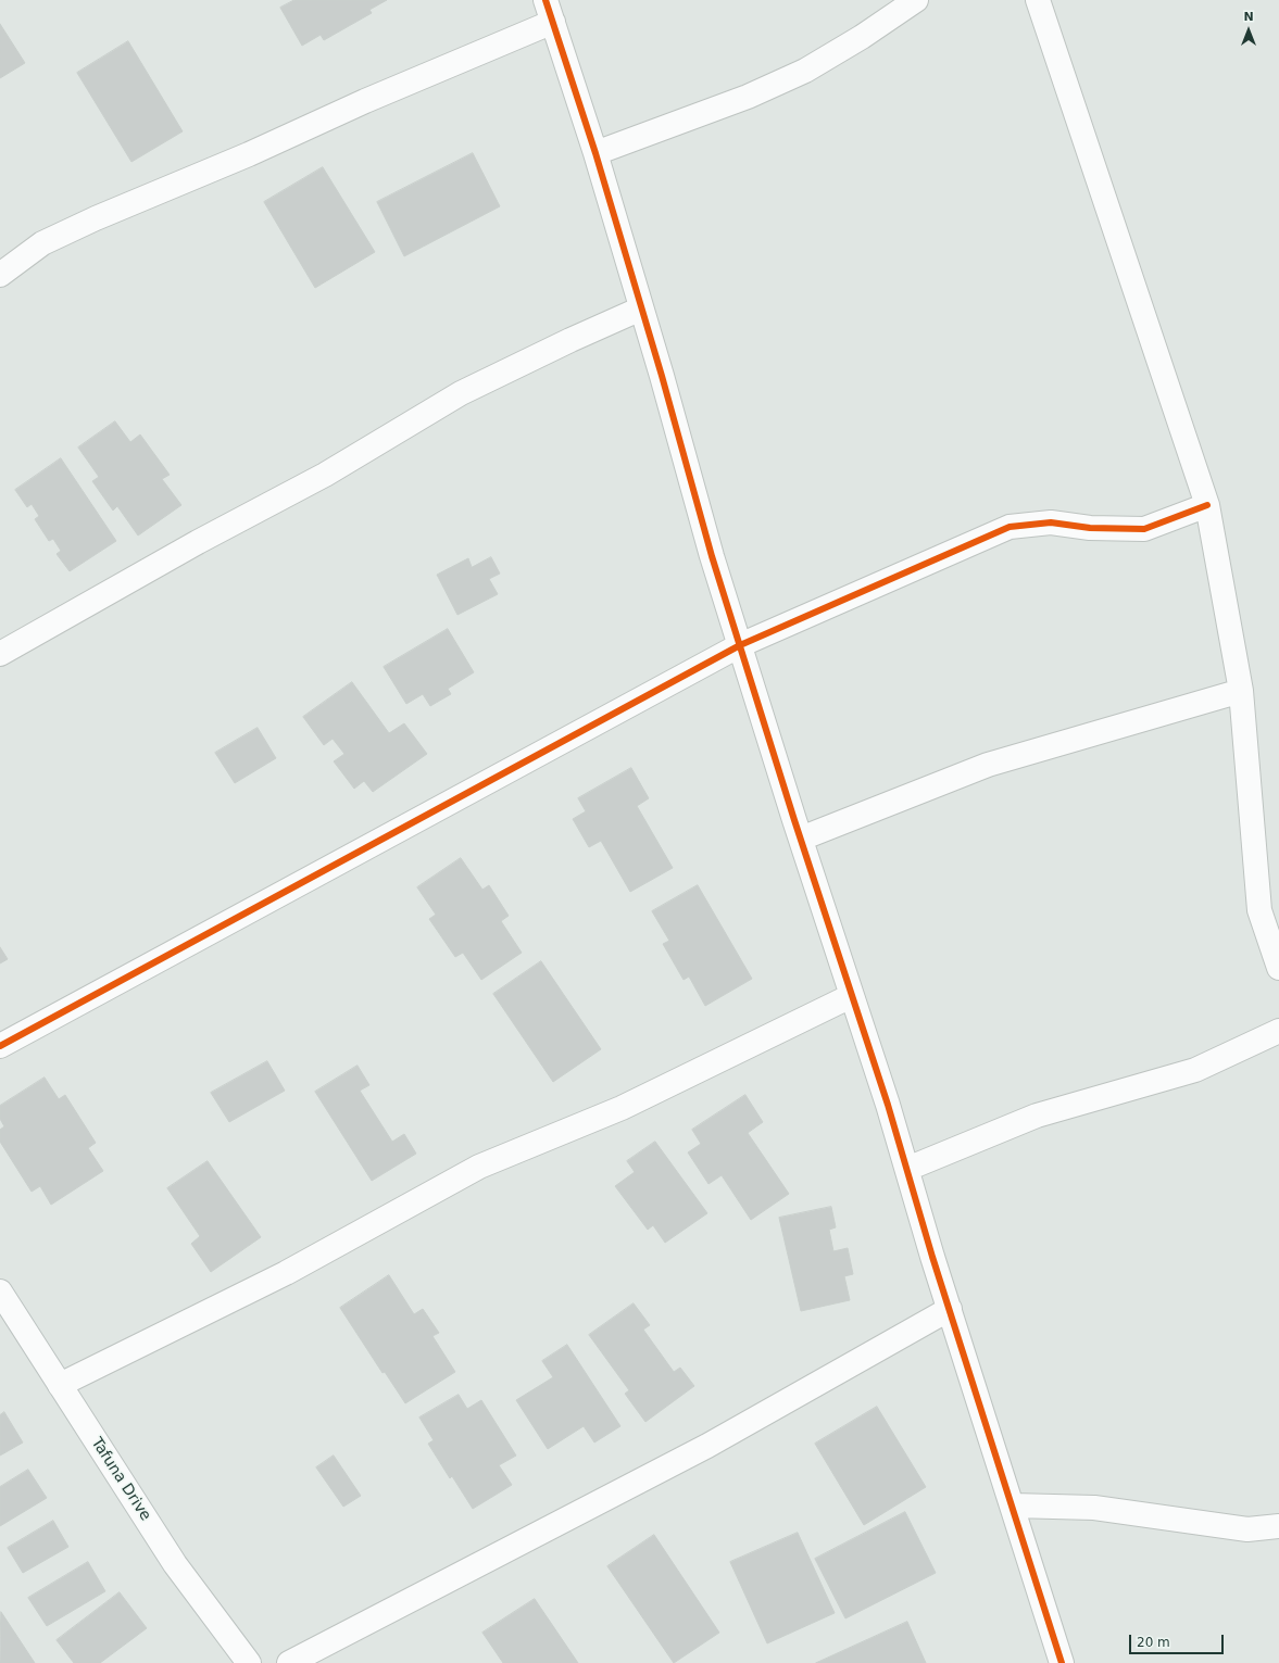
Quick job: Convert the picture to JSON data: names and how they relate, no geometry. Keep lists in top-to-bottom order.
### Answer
{
  "streets": {
    "street": ["Tafuna Drive"]
  },
  "scale_bar": "20 m",
  "north": "top"
}
